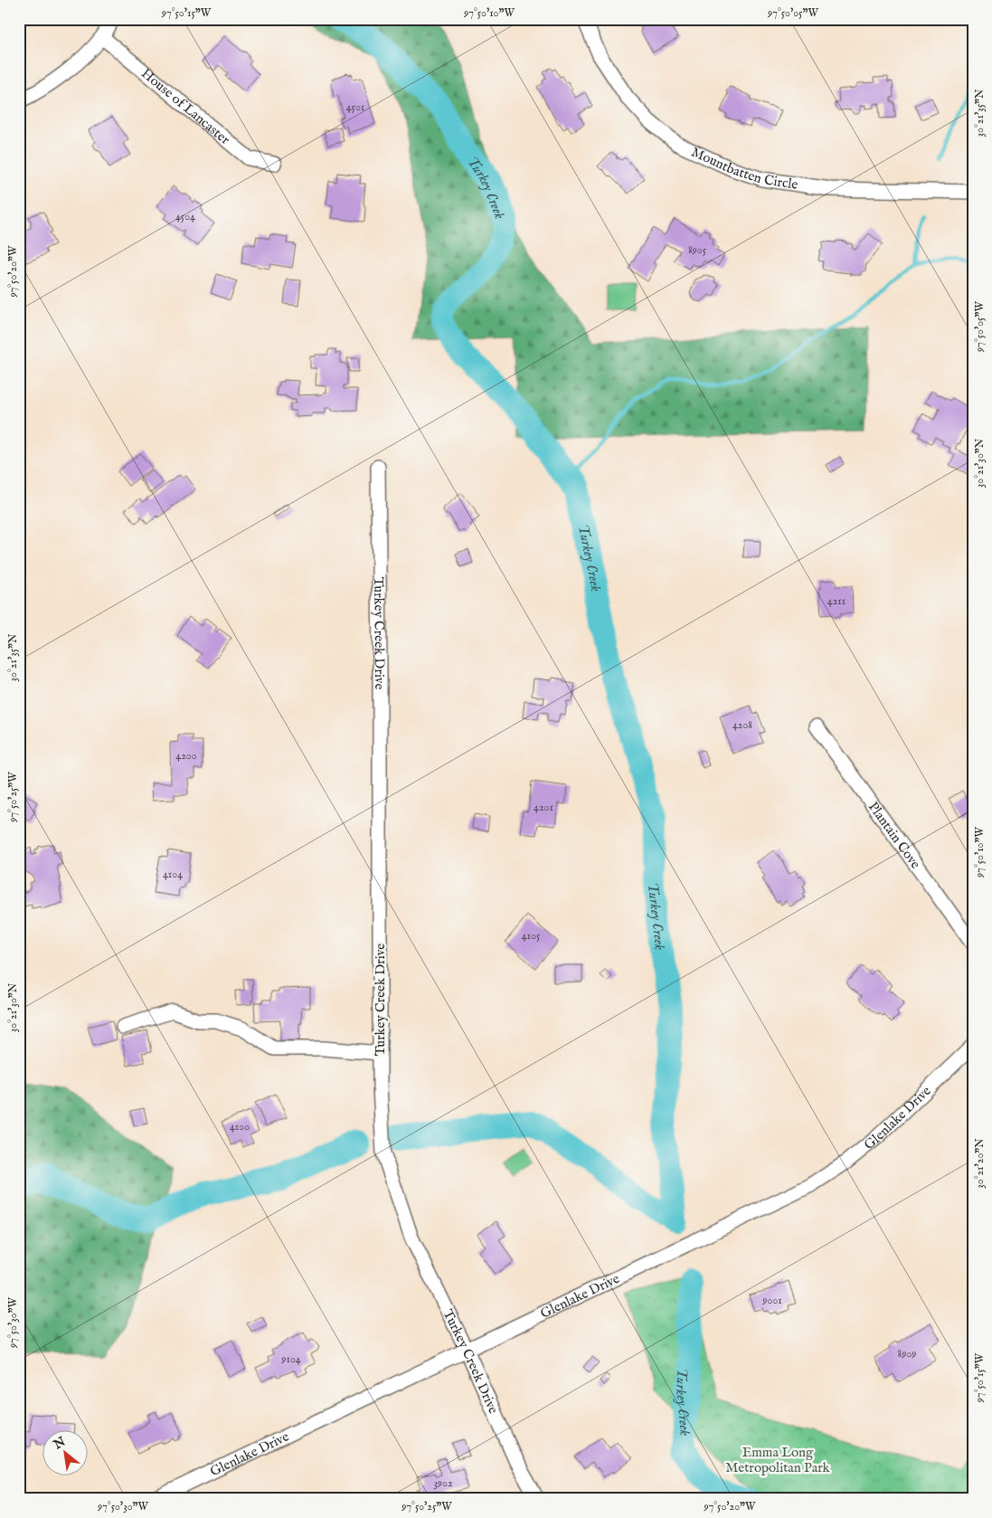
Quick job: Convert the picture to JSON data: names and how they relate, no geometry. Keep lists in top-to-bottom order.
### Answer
{
  "streets": {
    "street": [
      "House of Lancaster",
      "Mountbatten Circle",
      "Turkey Creek Drive",
      "Plantain Cove",
      "Glenlake Drive"
    ]
  },
  "crossings": [
    ["Turkey Creek Drive", "Glenlake Drive"]
  ],
  "water": ["Turkey Creek"],
  "parks": ["Emma Long Metropolitan Park"],
  "house_numbers": [
    "4501",
    "4504",
    "8905",
    "4211",
    "4208",
    "4200",
    "4201",
    "4104",
    "4105",
    "4100",
    "9001",
    "8909",
    "9104",
    "3902"
  ],
  "north": "top left",
  "coordinates": [
    "97°50'15\"W",
    "97°50'10\"W",
    "97°50'05\"W",
    "30°21'35\"N",
    "97°50'20\"W",
    "30°21'30\"N",
    "97°50'25\"W",
    "30°21'20\"N",
    "97°50'30\"W"
  ]
}
